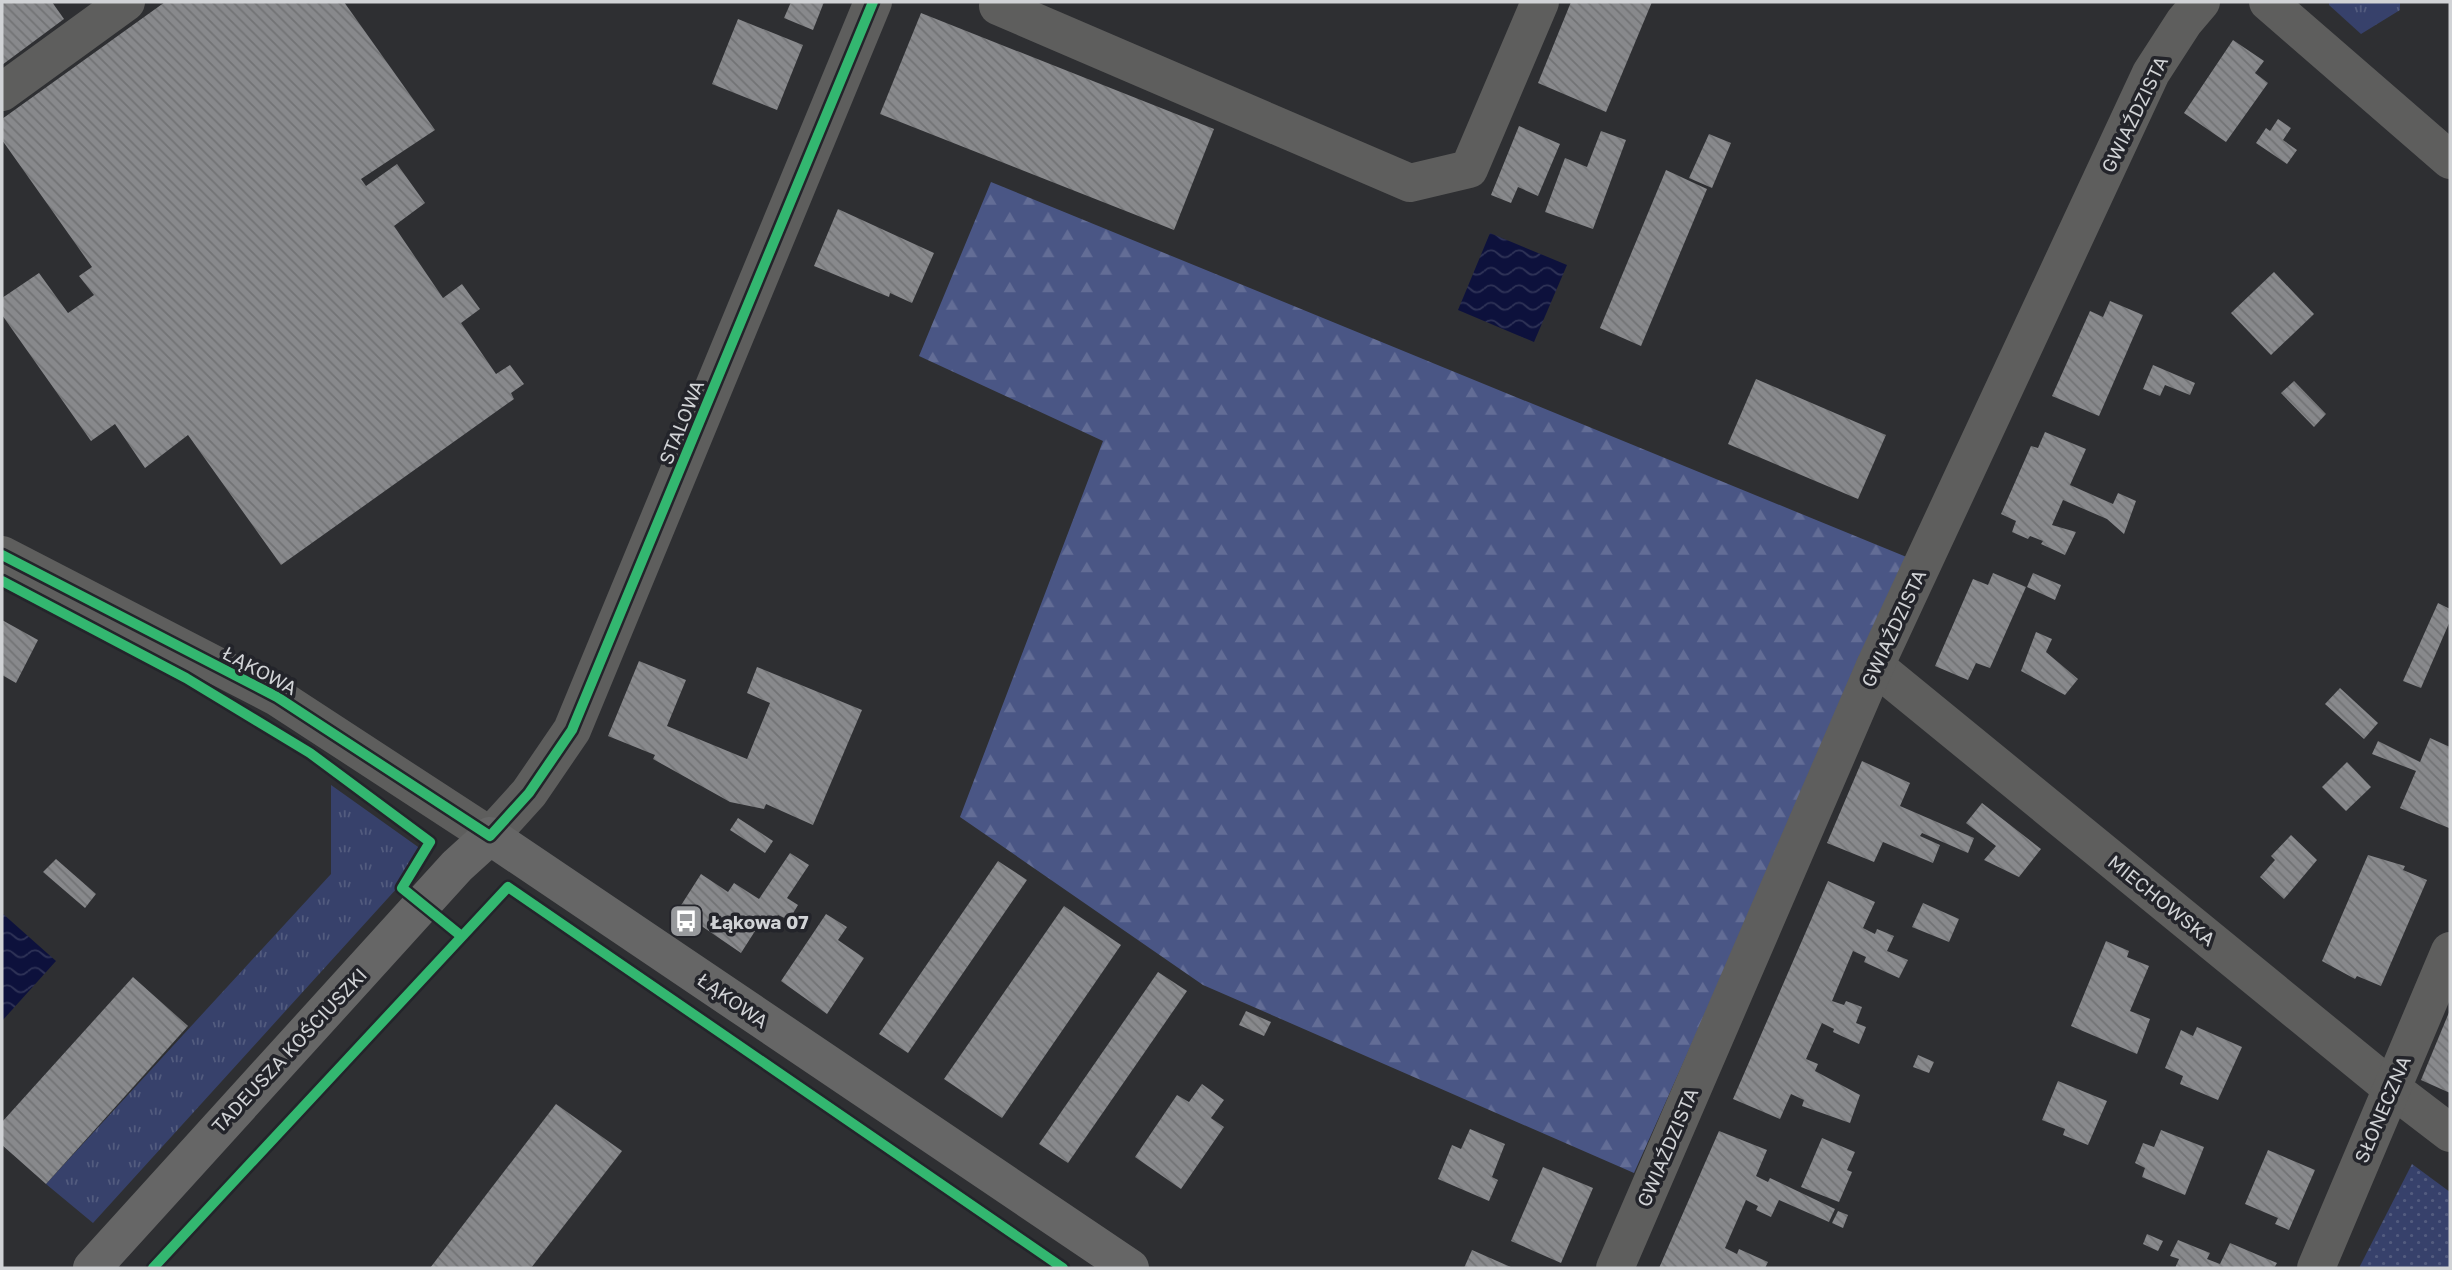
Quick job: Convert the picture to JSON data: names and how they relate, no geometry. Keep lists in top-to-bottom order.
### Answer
{
  "streets": {
    "main road": ["ŁĄKOWA", "TADEUSZA KOŚCIUSZKI"],
    "street": [
      "GWIAŹDZISTA",
      "STALOWA",
      "MIECHOWSKA",
      "SŁONECZNA"
    ]
  },
  "crossings": [
    ["GWIAŹDZISTA", "MIECHOWSKA"],
    ["STALOWA", "ŁĄKOWA"],
    ["STALOWA", "TADEUSZA KOŚCIUSZKI"],
    ["ŁĄKOWA", "TADEUSZA KOŚCIUSZKI"],
    ["MIECHOWSKA", "SŁONECZNA"]
  ],
  "places": {
    "bus stop": ["Łąkowa 07"]
  }
}
